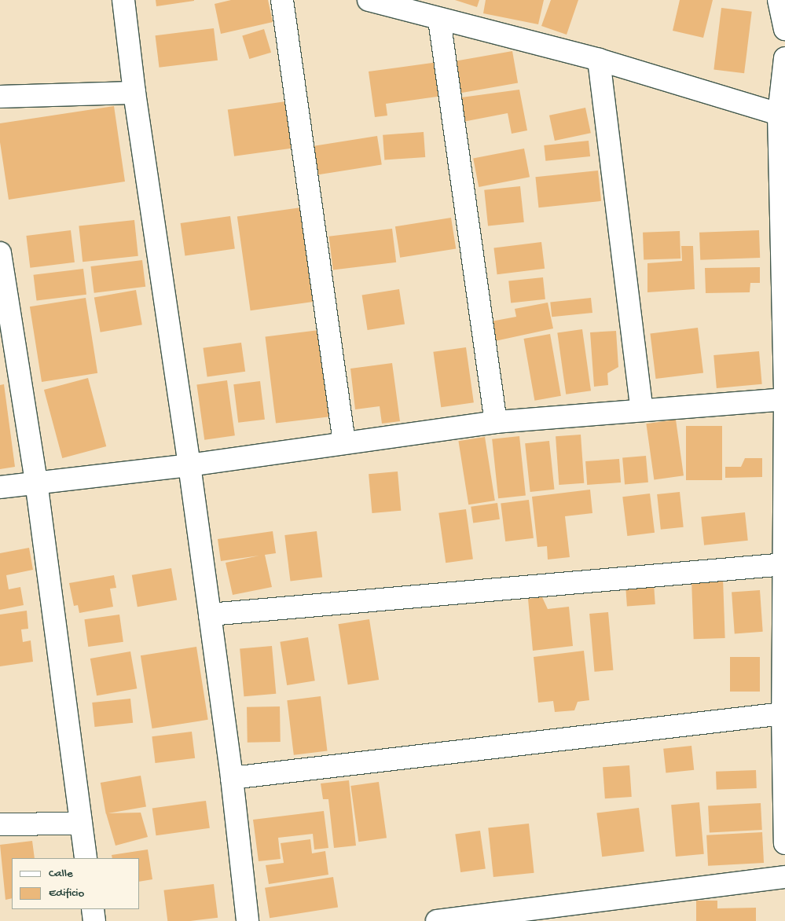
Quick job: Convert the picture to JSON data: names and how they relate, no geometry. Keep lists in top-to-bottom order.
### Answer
{
  "legend": ["Calle", "Edificio"]
}
